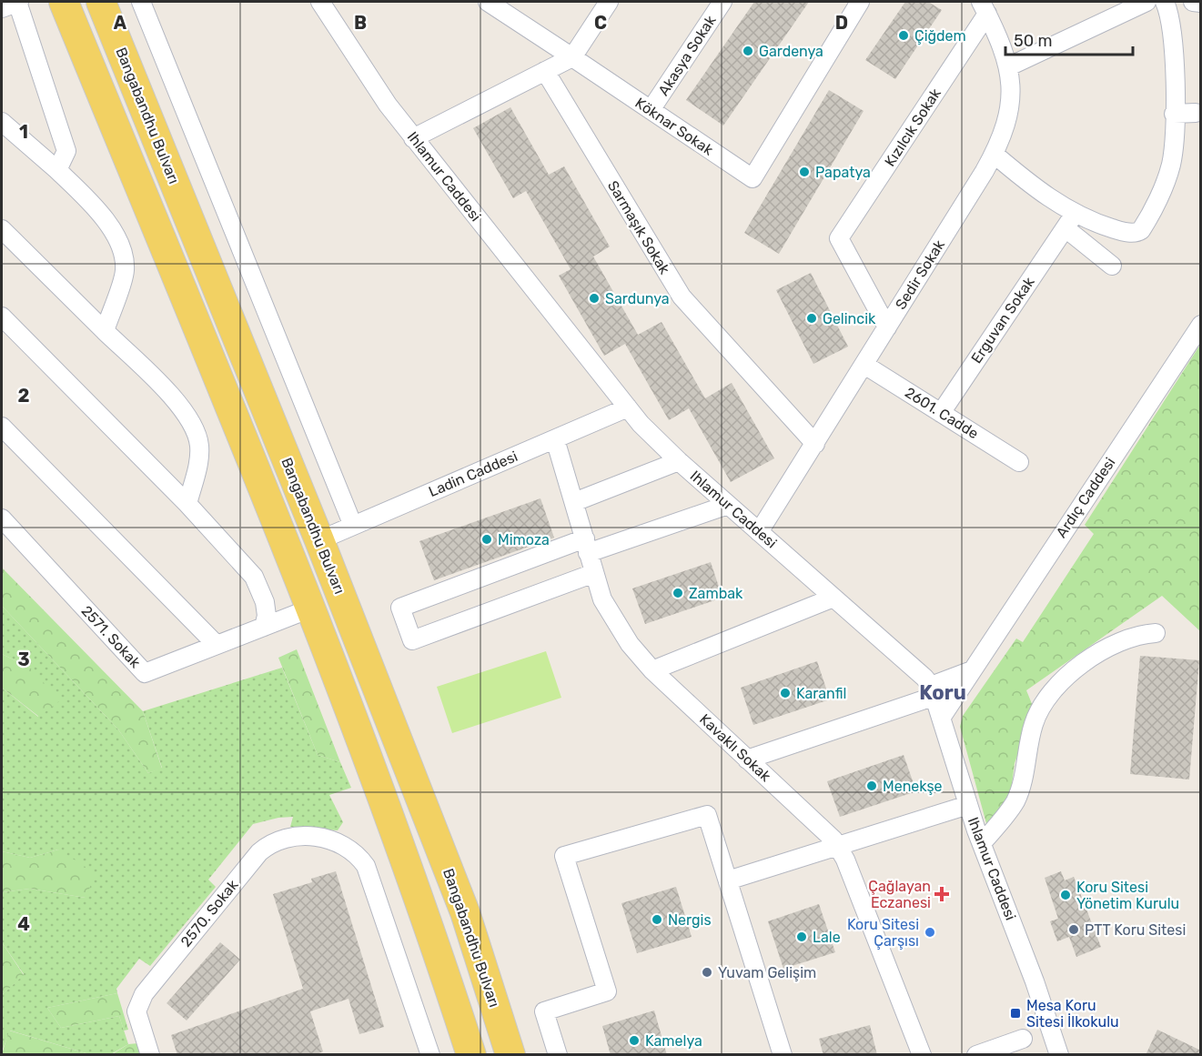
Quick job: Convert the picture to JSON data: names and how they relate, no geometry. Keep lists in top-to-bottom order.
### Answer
{
  "streets": {
    "main road": ["Bangabandhu Bulvarı"],
    "street": [
      "Akasya Sokak",
      "Köknar Sokak",
      "Kızılcık Sokak",
      "Ihlamur Caddesi",
      "Sarmaşık Sokak",
      "Sedir Sokak",
      "Erguvan Sokak",
      "2601. Cadde",
      "Ladin Caddesi",
      "Ardıç Caddesi",
      "2571. Sokak",
      "Kavaklı Sokak",
      "2570. Sokak"
    ]
  },
  "crossings": [
    ["Akasya Sokak", "Köknar Sokak"],
    ["Bangabandhu Bulvarı", "Ladin Caddesi"],
    ["Kızılcık Sokak", "Sedir Sokak"],
    ["Ihlamur Caddesi", "Sedir Sokak"],
    ["Ihlamur Caddesi", "Ladin Caddesi"],
    ["Ihlamur Caddesi", "Ardıç Caddesi"],
    ["Sarmaşık Sokak", "Sedir Sokak"],
    ["Sedir Sokak", "2601. Cadde"],
    ["Erguvan Sokak", "2601. Cadde"],
    ["Ladin Caddesi", "Kavaklı Sokak"]
  ],
  "districts": ["Koru"],
  "places": {
    "other": [
      "Çiğdem",
      "Gardenya",
      "Papatya",
      "Sardunya",
      "Gelincik",
      "Mimoza",
      "Zambak",
      "Karanfil",
      "Menekşe",
      "Koru Sitesi Yönetim Kurulu",
      "Nergis",
      "PTT Koru Sitesi",
      "Koru Sitesi Çarşısı",
      "Lale",
      "Yuvam Gelişim",
      "Kamelya"
    ],
    "health": ["Çağlayan Eczanesi"],
    "transit": ["Mesa Koru Sitesi İlkokulu"]
  },
  "scale_bar": "50 m",
  "grid": {
    "columns": [
      "A",
      "B",
      "C",
      "D"
    ],
    "rows": [
      "1",
      "2",
      "3",
      "4"
    ]
  }
}
